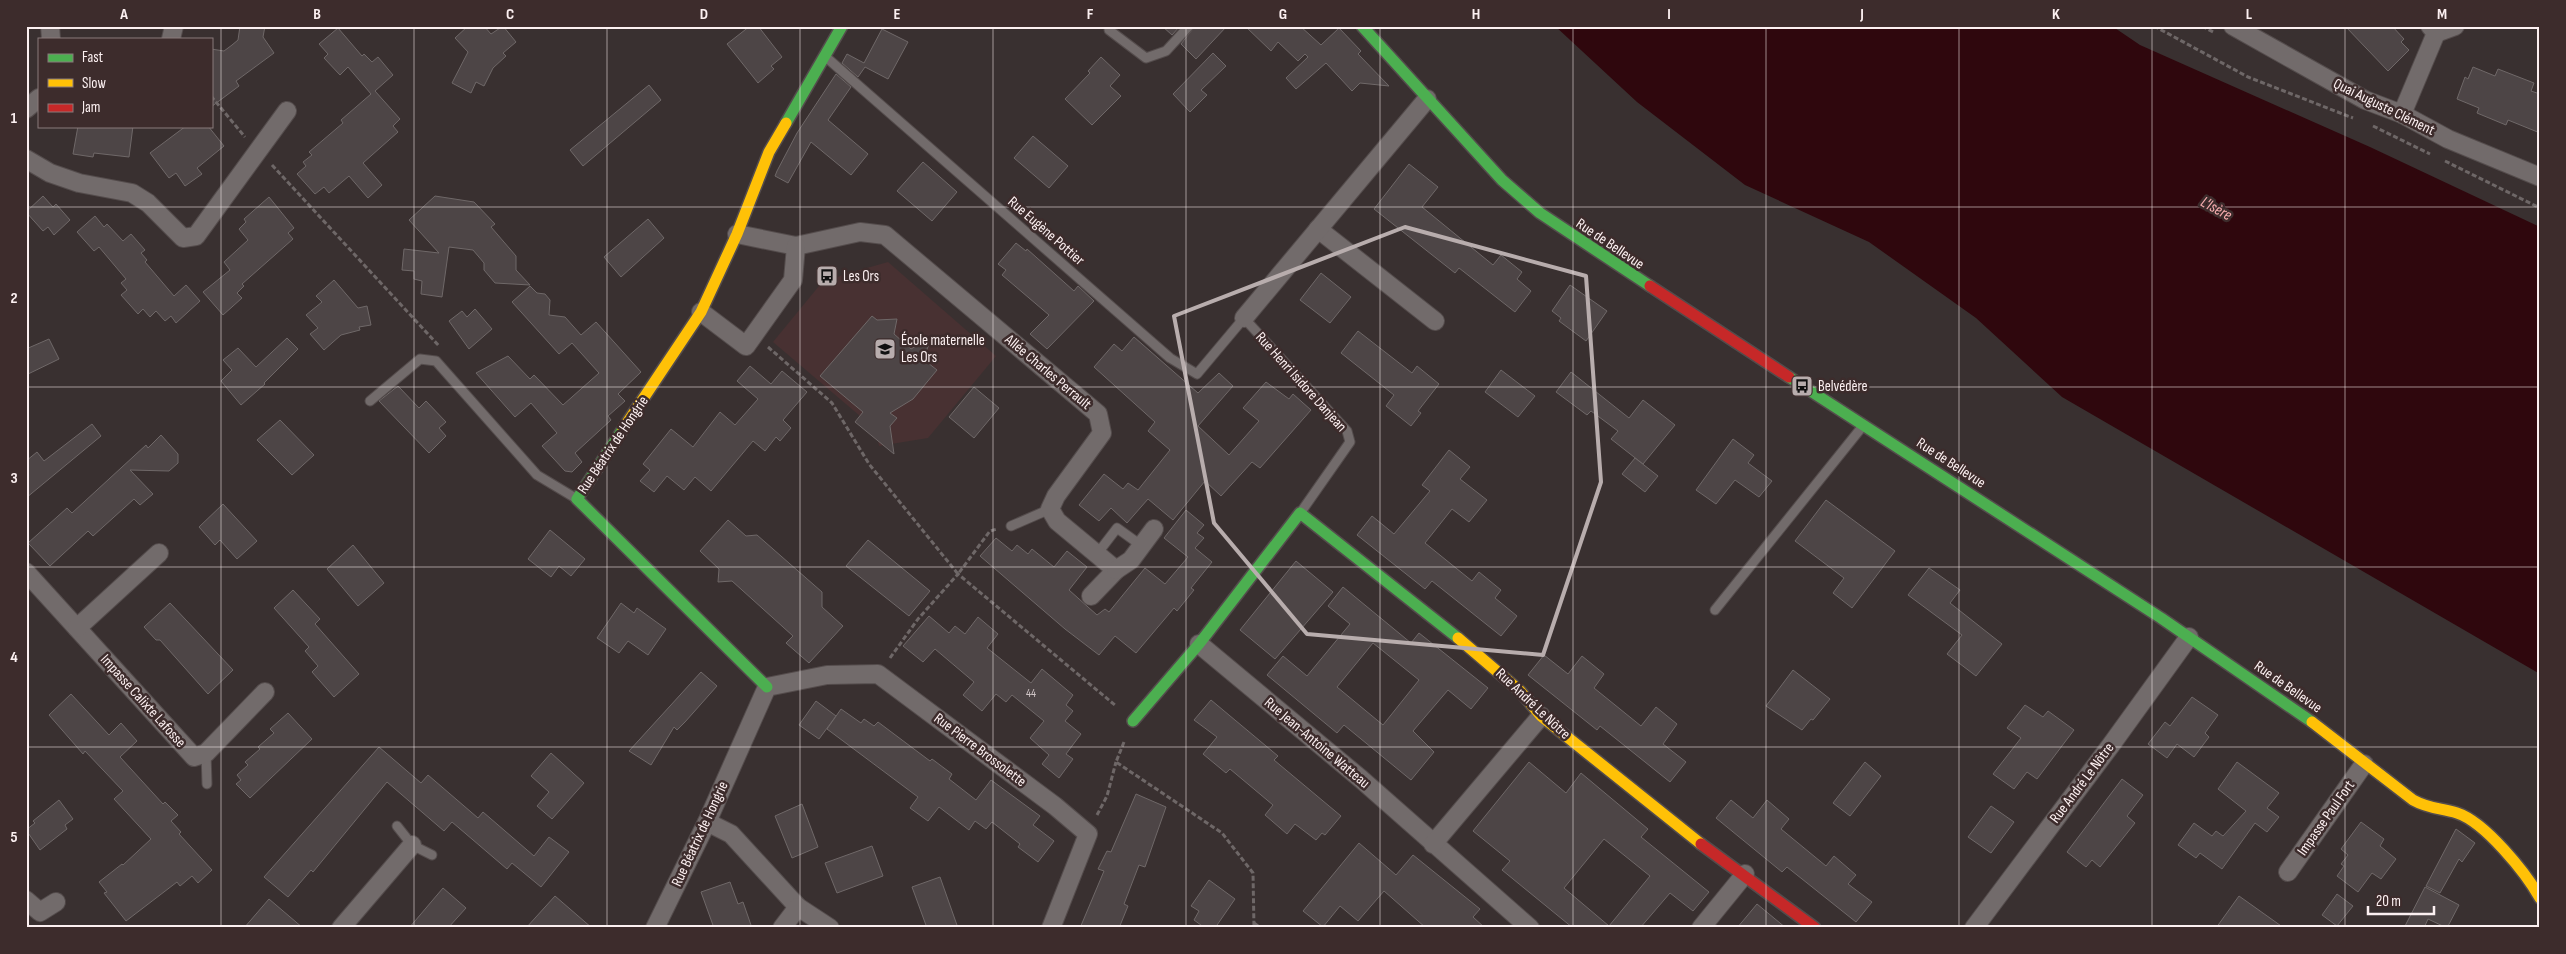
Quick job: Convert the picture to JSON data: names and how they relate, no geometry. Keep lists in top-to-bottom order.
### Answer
{
  "streets": {
    "street": [
      "Quai Auguste Clément",
      "Rue de Bellevue",
      "Allée Charles Perrault",
      "Rue Henri Isidore Danjean",
      "Rue Béatrix de Hongrie",
      "Impasse Calixte Lafosse",
      "Rue André Le Nôtre",
      "Rue Jean-Antoine Watteau",
      "Rue Pierre Brossolette",
      "Impasse Paul Fort"
    ],
    "lane": ["Rue Eugène Pottier"]
  },
  "crossings": [
    ["Rue Eugène Pottier", "Rue Henri Isidore Danjean"],
    ["Rue Eugène Pottier", "Rue Béatrix de Hongrie"],
    ["Rue de Bellevue", "Rue Henri Isidore Danjean"],
    ["Rue de Bellevue", "Rue André Le Nôtre"],
    ["Rue de Bellevue", "Impasse Paul Fort"],
    ["Allée Charles Perrault", "Rue Béatrix de Hongrie"],
    ["Rue Henri Isidore Danjean", "Rue André Le Nôtre"],
    ["Rue Henri Isidore Danjean", "Rue Jean-Antoine Watteau"]
  ],
  "water": ["L'Isère"],
  "places": {
    "bus stop": ["Les Ors", "Belvédère"],
    "school or university": ["École maternelle Les Ors"]
  },
  "house_numbers": ["44"],
  "legend": ["Fast", "Slow", "Jam"],
  "scale_bar": "20 m",
  "grid": {
    "columns": [
      "A",
      "B",
      "C",
      "D",
      "E",
      "F",
      "G",
      "H",
      "I",
      "J",
      "K",
      "L",
      "M"
    ],
    "rows": [
      "1",
      "2",
      "3",
      "4",
      "5"
    ]
  }
}
